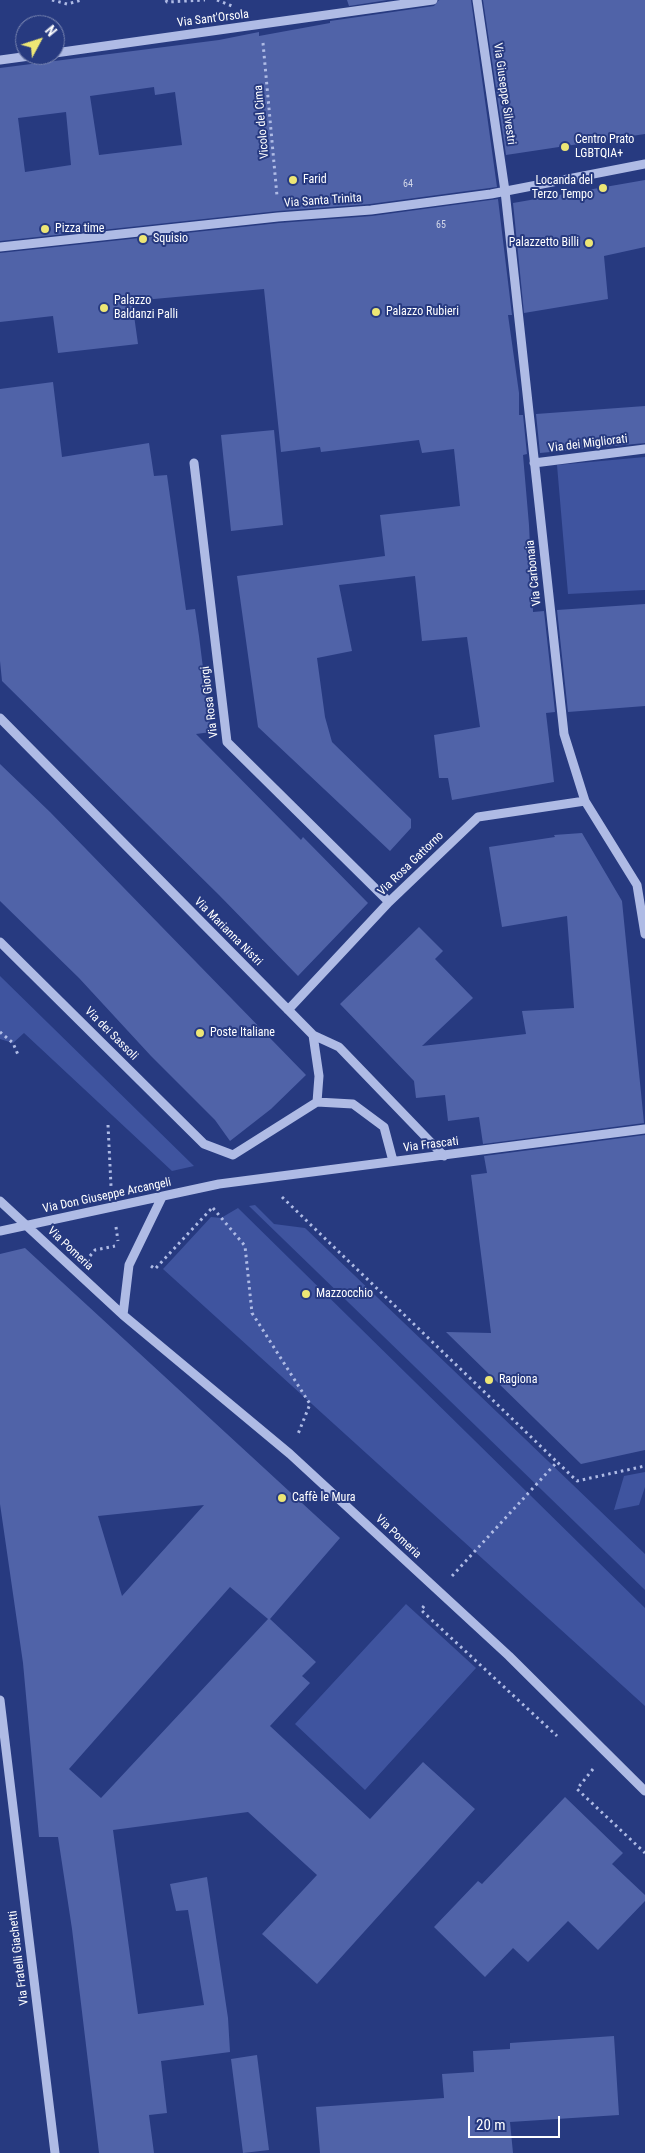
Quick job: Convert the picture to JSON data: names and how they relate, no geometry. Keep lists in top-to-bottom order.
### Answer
{
  "streets": {
    "street": [
      "Via Sant'Orsola",
      "Via Giuseppe Silvestri",
      "Via Santa Trinita",
      "Via dei Migliorati",
      "Via Carbonaia",
      "Via Rosa Giorgi",
      "Via Rosa Gattorno",
      "Via Marianna Nistri",
      "Via dei Sassoli",
      "Via Frascati",
      "Via Don Giuseppe Arcangeli",
      "Via Pomeria",
      "Via Fratelli Giachetti"
    ],
    "path": ["Vicolo del Cima"]
  },
  "crossings": [
    ["Via Sant'Orsola", "Vicolo del Cima"],
    ["Via Giuseppe Silvestri", "Via Santa Trinita"],
    ["Via Giuseppe Silvestri", "Via Carbonaia"],
    ["Vicolo del Cima", "Via Santa Trinita"],
    ["Via Santa Trinita", "Via Carbonaia"],
    ["Via dei Migliorati", "Via Carbonaia"],
    ["Via Carbonaia", "Via Rosa Gattorno"],
    ["Via Rosa Giorgi", "Via Rosa Gattorno"],
    ["Via Rosa Gattorno", "Via Marianna Nistri"],
    ["Via Marianna Nistri", "Via Frascati"],
    ["Via Frascati", "Via Don Giuseppe Arcangeli"],
    ["Via Don Giuseppe Arcangeli", "Via Pomeria"]
  ],
  "places": [
    "Centro Prato LGBTQIA+",
    "Farid",
    "Locanda del Terzo Tempo",
    "Pizza time",
    "Squisio",
    "Palazzetto Billi",
    "Palazzo Baldanzi Palli",
    "Palazzo Rubieri",
    "Poste Italiane",
    "Mazzocchio",
    "Ragiona",
    "Caffè le Mura"
  ],
  "house_numbers": ["64", "65"],
  "scale_bar": "20 m",
  "north": "top right"
}
